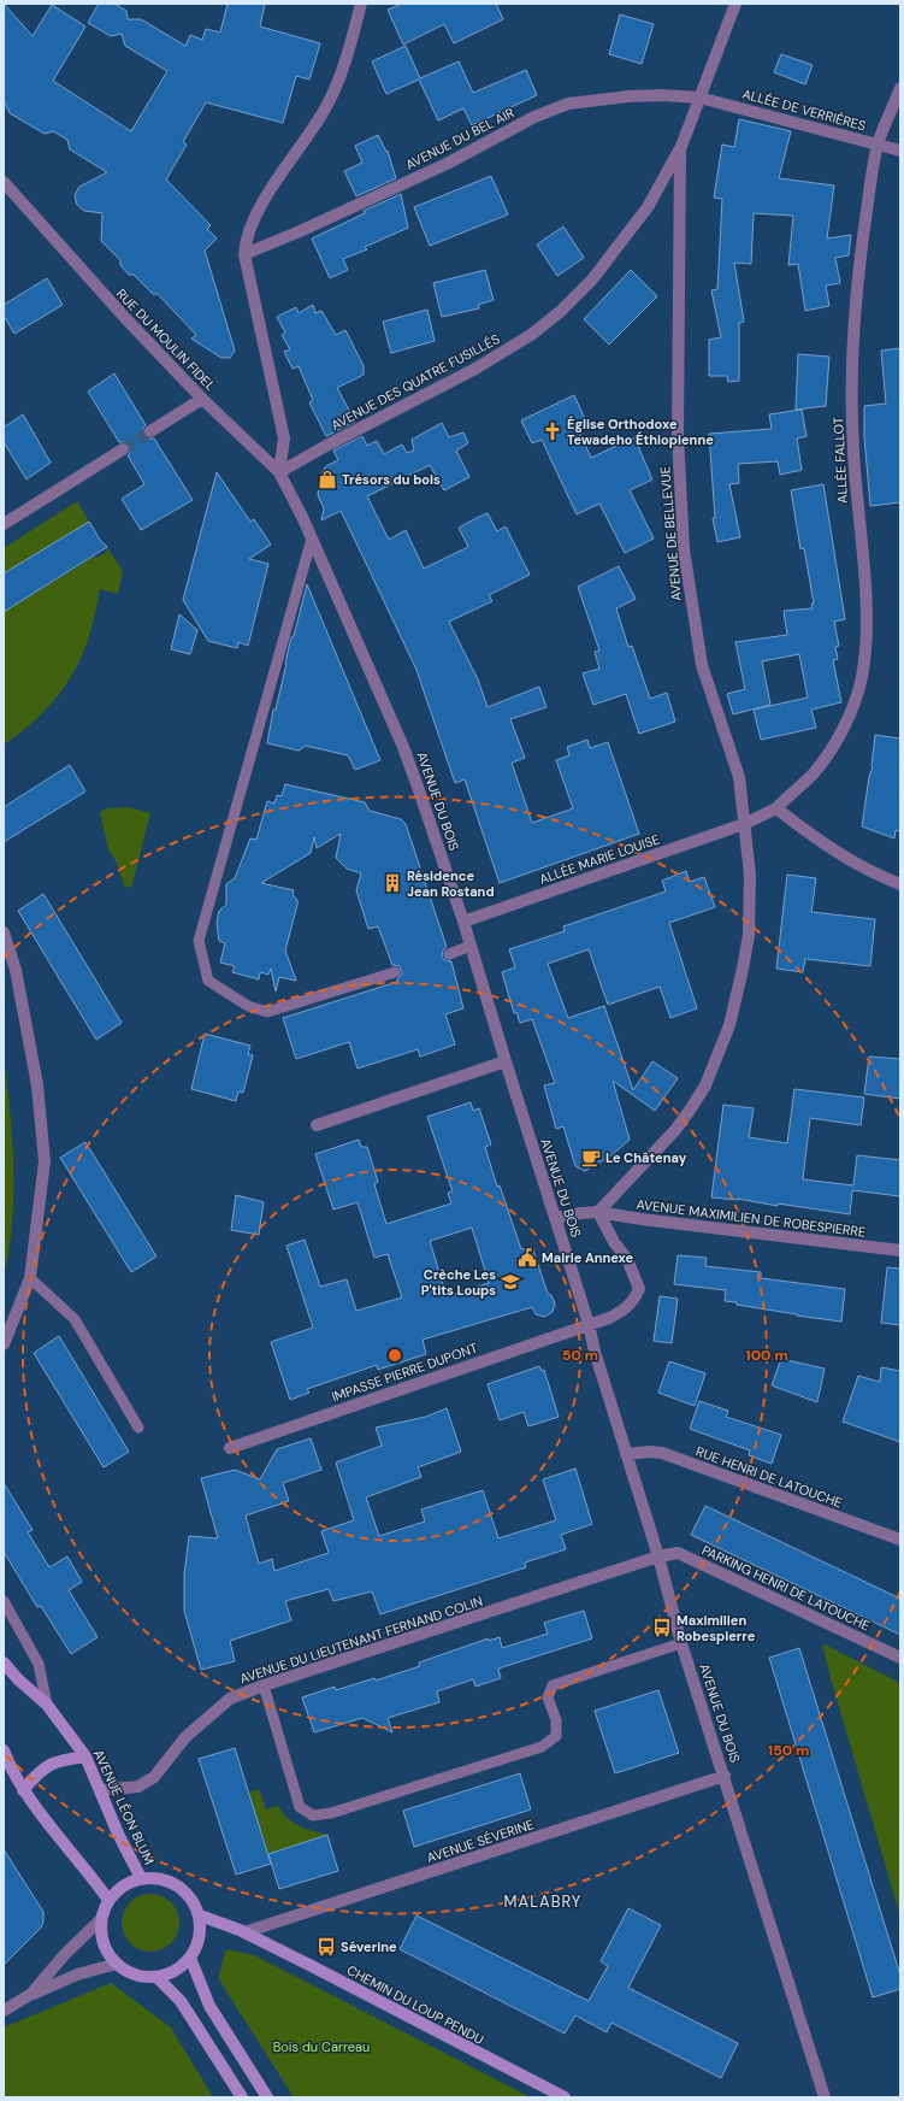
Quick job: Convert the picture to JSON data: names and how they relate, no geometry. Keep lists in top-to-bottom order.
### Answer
{
  "streets": {
    "main road": ["AVENUE LÉON BLUM", "CHEMIN DU LOUP PENDU"],
    "street": [
      "ALLÉE DE VERRIÈRES",
      "AVENUE DU BEL AIR",
      "RUE DU MOULIN FIDEL",
      "AVENUE DES QUATRE FUSILLÉS",
      "ALLÉE FALLOT",
      "AVENUE DE BELLEVUE",
      "AVENUE DU BOIS",
      "ALLÉE MARIE LOUISE",
      "AVENUE MAXIMILIEN DE ROBESPIERRE",
      "IMPASSE PIERRE DUPONT",
      "RUE HENRI DE LATOUCHE",
      "PARKING HENRI DE LATOUCHE",
      "AVENUE DU LIEUTENANT FERNAND COLIN",
      "AVENUE SÉVERINE"
    ]
  },
  "crossings": [
    ["ALLÉE DE VERRIÈRES", "AVENUE DU BEL AIR"],
    ["ALLÉE DE VERRIÈRES", "ALLÉE FALLOT"],
    ["ALLÉE DE VERRIÈRES", "AVENUE DE BELLEVUE"],
    ["AVENUE DU BEL AIR", "AVENUE DE BELLEVUE"],
    ["RUE DU MOULIN FIDEL", "AVENUE DES QUATRE FUSILLÉS"],
    ["RUE DU MOULIN FIDEL", "AVENUE DU BOIS"],
    ["AVENUE DES QUATRE FUSILLÉS", "AVENUE DE BELLEVUE"],
    ["AVENUE DE BELLEVUE", "ALLÉE MARIE LOUISE"],
    ["AVENUE DE BELLEVUE", "AVENUE MAXIMILIEN DE ROBESPIERRE"],
    ["AVENUE DE BELLEVUE", "IMPASSE PIERRE DUPONT"],
    ["AVENUE DU BOIS", "ALLÉE MARIE LOUISE"],
    ["AVENUE DU BOIS", "AVENUE MAXIMILIEN DE ROBESPIERRE"],
    ["AVENUE DU BOIS", "IMPASSE PIERRE DUPONT"],
    ["AVENUE DU BOIS", "RUE HENRI DE LATOUCHE"],
    ["AVENUE DU BOIS", "PARKING HENRI DE LATOUCHE"],
    ["AVENUE DU BOIS", "AVENUE DU LIEUTENANT FERNAND COLIN"],
    ["AVENUE DU BOIS", "AVENUE SÉVERINE"],
    ["AVENUE MAXIMILIEN DE ROBESPIERRE", "IMPASSE PIERRE DUPONT"],
    ["PARKING HENRI DE LATOUCHE", "AVENUE DU LIEUTENANT FERNAND COLIN"],
    ["AVENUE DU LIEUTENANT FERNAND COLIN", "AVENUE LÉON BLUM"],
    ["AVENUE LÉON BLUM", "CHEMIN DU LOUP PENDU"],
    ["AVENUE SÉVERINE", "CHEMIN DU LOUP PENDU"]
  ],
  "districts": ["MALABRY"],
  "parks": ["Bois du Carreau"],
  "places": {
    "church": ["Église Orthodoxe Tewadeho Éthiopienne"],
    "shop": ["Trésors du bois"],
    "building": ["Résidence Jean Rostand"],
    "cafe": ["Le Châtenay"],
    "public building": ["Mairie Annexe"],
    "school or university": ["Crèche Les P'tits Loups"],
    "bus stop": ["Maximilien Robespierre", "Séverine"]
  },
  "rings": ["50 m", "100 m", "150 m"]
}
